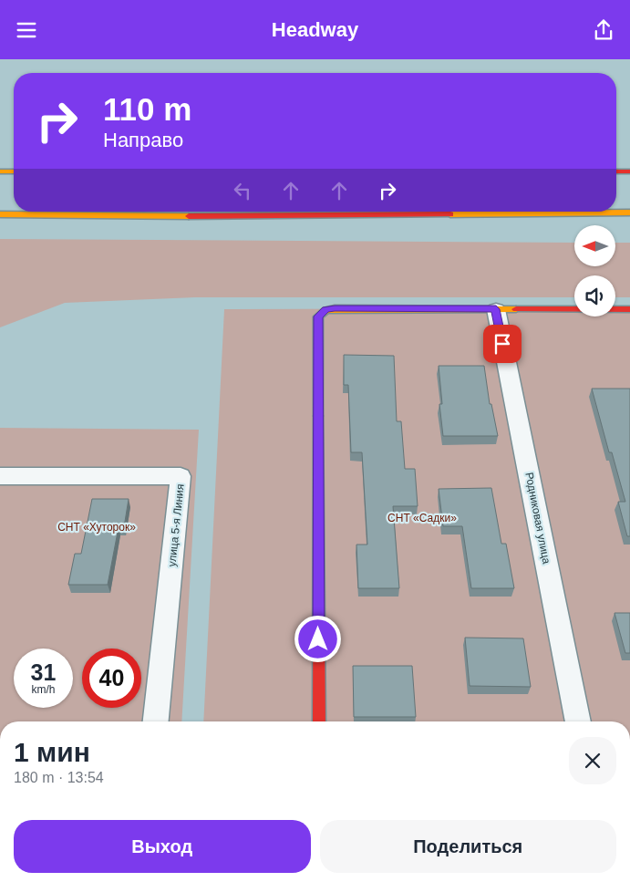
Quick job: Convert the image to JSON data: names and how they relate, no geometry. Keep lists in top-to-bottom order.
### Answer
{
  "streets": {
    "street": ["Родниковая улица", "улица 5-я Линия"]
  },
  "parks": ["СНТ «Садки»", "СНТ «Хуторок»"],
  "north": "left",
  "page": {
    "header": "Headway",
    "turn": ["110 m", "Направо"],
    "speed": "31 km/h",
    "limit": "40",
    "heading": ["1 мин", "180 m · 13:54"],
    "buttons": ["Выход", "Поделиться"]
  }
}
